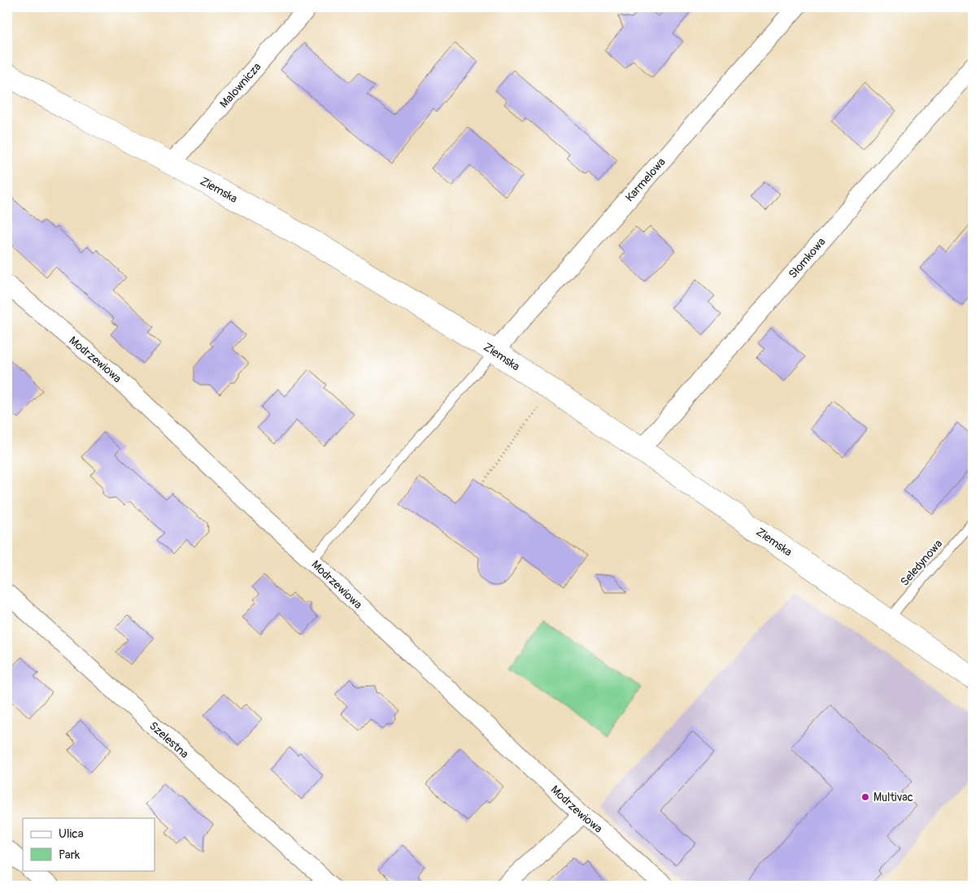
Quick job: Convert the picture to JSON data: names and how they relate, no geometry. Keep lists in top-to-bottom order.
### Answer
{
  "streets": {
    "street": [
      "Malownicza",
      "Karmelowa",
      "Ziemska",
      "Słomkowa",
      "Modrzewiowa",
      "Szelestna"
    ],
    "lane": ["Seledynowa"]
  },
  "crossings": [
    ["Malownicza", "Ziemska"],
    ["Karmelowa", "Ziemska"],
    ["Ziemska", "Słomkowa"],
    ["Ziemska", "Seledynowa"]
  ],
  "places": ["Multivac"],
  "legend": ["Ulica", "Park"]
}
